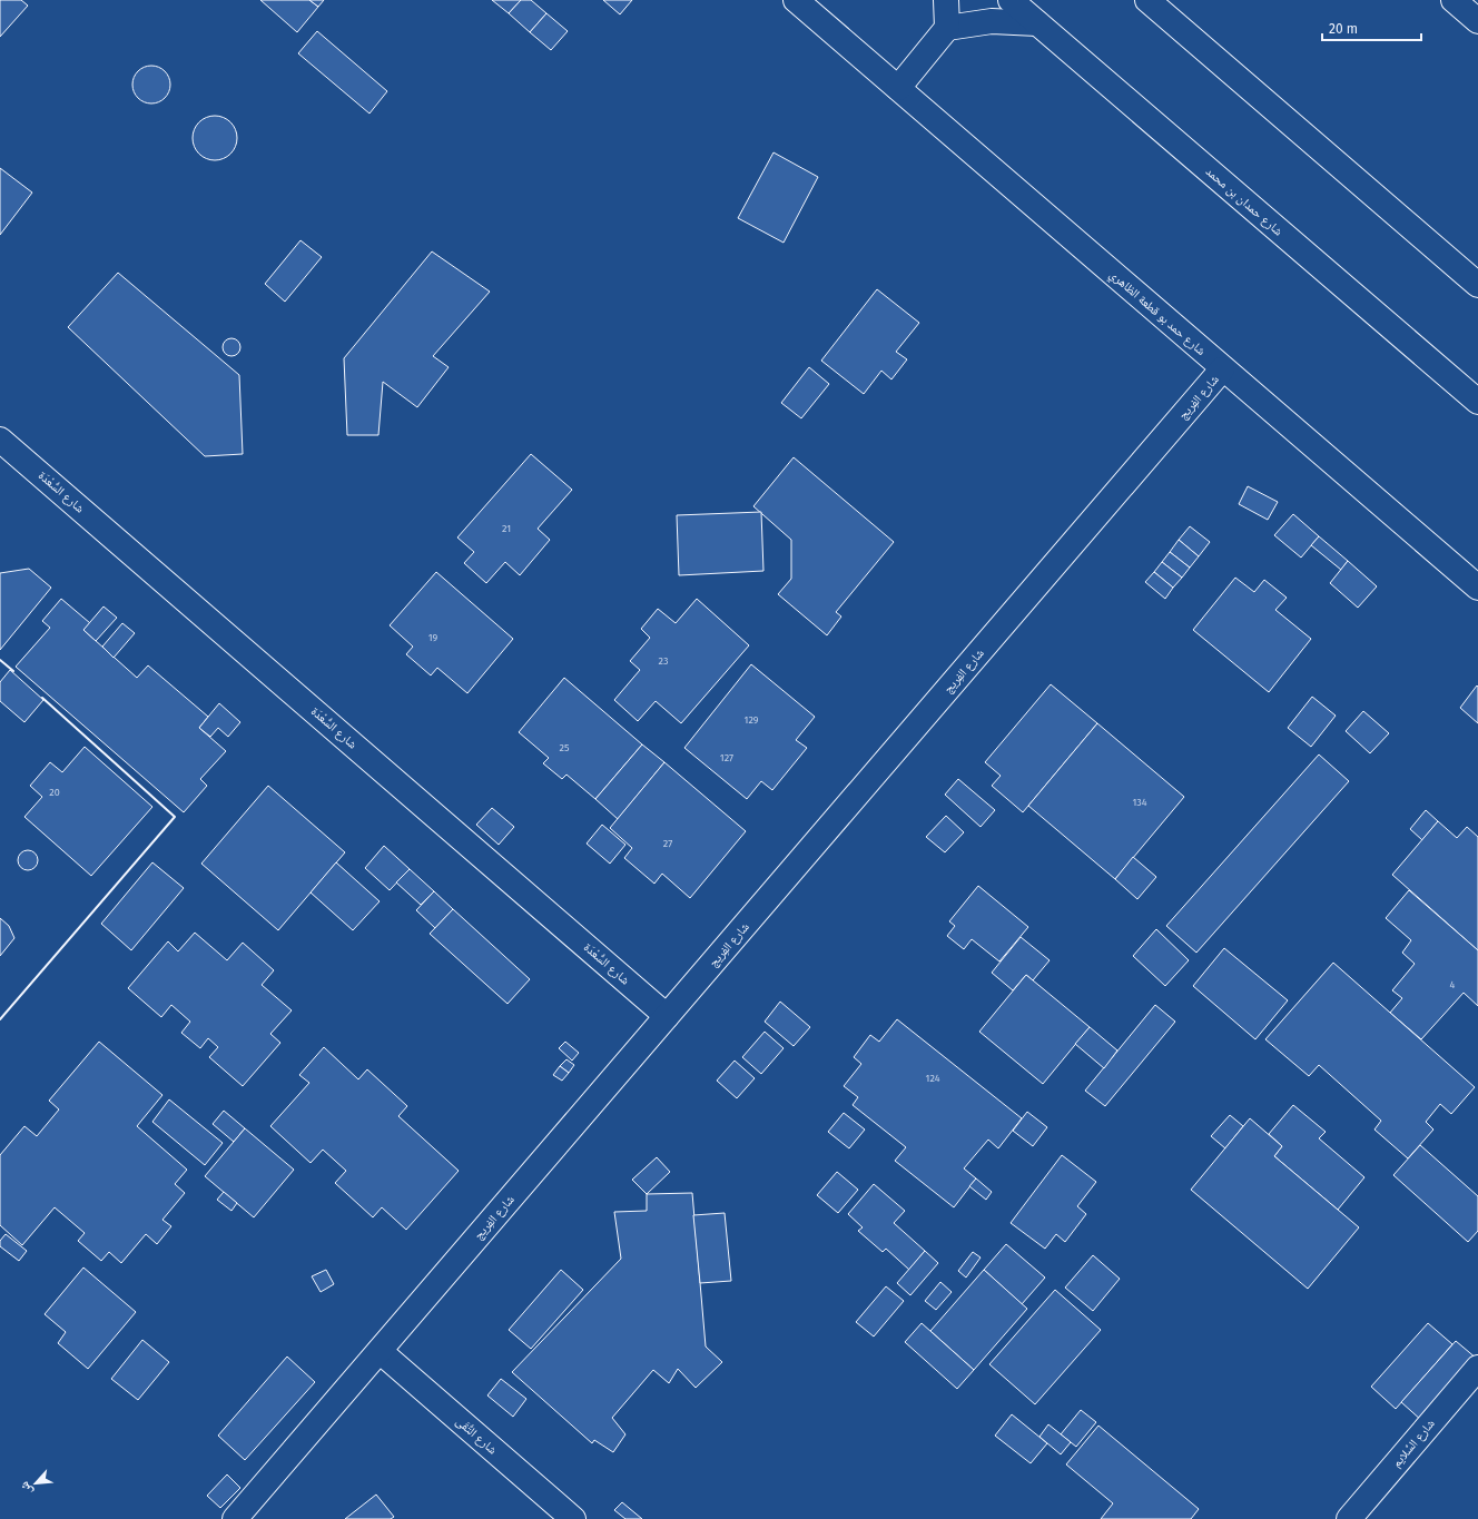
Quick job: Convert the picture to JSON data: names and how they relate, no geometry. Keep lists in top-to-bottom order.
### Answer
{
  "streets": {
    "street": [
      "شارع حمدان بن محمد",
      "شارع حمد بو قطعة الظاهري",
      "شارع الفِريج",
      "شارع السُّعْدَة",
      "شارع التُّقَى",
      "شارع السَّلايم"
    ]
  },
  "crossings": [
    ["شارع حمد بو قطعة الظاهري", "شارع الفِريج"],
    ["شارع الفِريج", "شارع السُّعْدَة"],
    ["شارع الفِريج", "شارع التُّقَى"]
  ],
  "house_numbers": [
    "21",
    "19",
    "23",
    "129",
    "25",
    "127",
    "20",
    "134",
    "27",
    "4",
    "124"
  ],
  "scale_bar": "20 m",
  "north": "bottom left"
}
